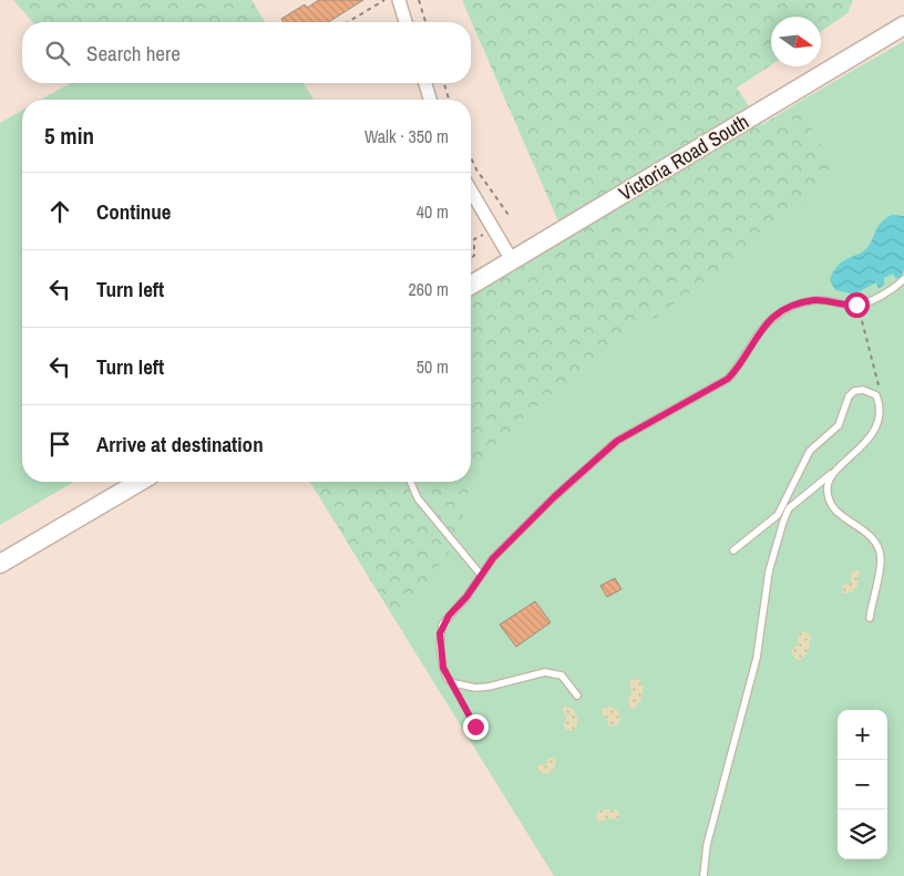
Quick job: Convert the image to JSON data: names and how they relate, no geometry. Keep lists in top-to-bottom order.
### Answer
{
  "streets": {
    "main road": ["Victoria Road South"]
  },
  "north": "right",
  "page": {
    "search": "Search here",
    "heading": ["5 min", "Walk · 350 m"],
    "list": [
      ["Continue", "40 m"],
      ["Turn left", "260 m"],
      ["Turn left", "50 m"],
      "Arrive at destination"
    ],
    "map_buttons": ["+", "−"]
  }
}
